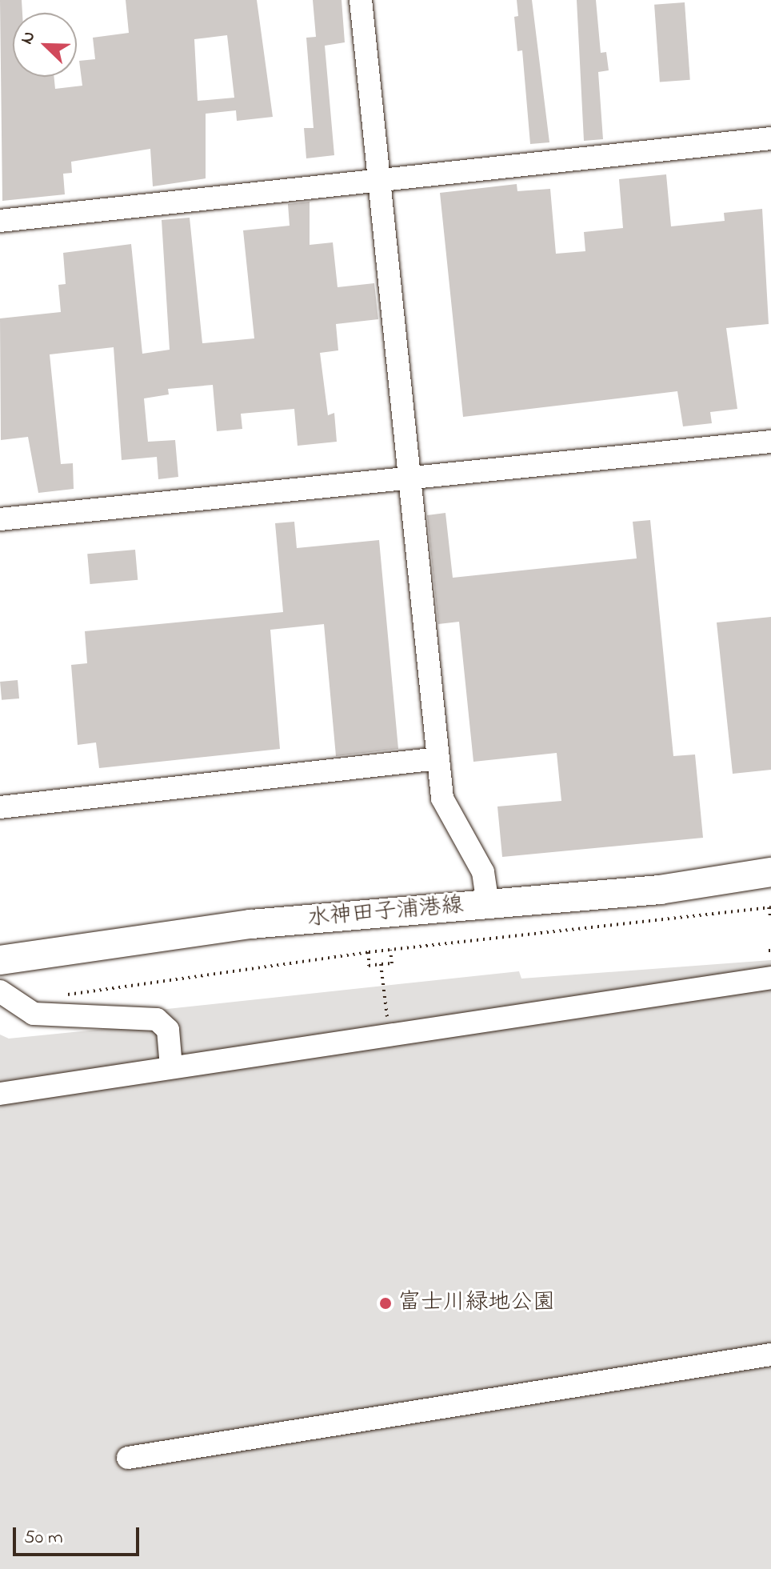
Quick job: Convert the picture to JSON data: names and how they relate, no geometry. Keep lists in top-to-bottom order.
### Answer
{
  "streets": {
    "main road": ["水神田子浦港線"]
  },
  "places": ["富士川緑地公園"],
  "scale_bar": "50 m",
  "north": "top left"
}
